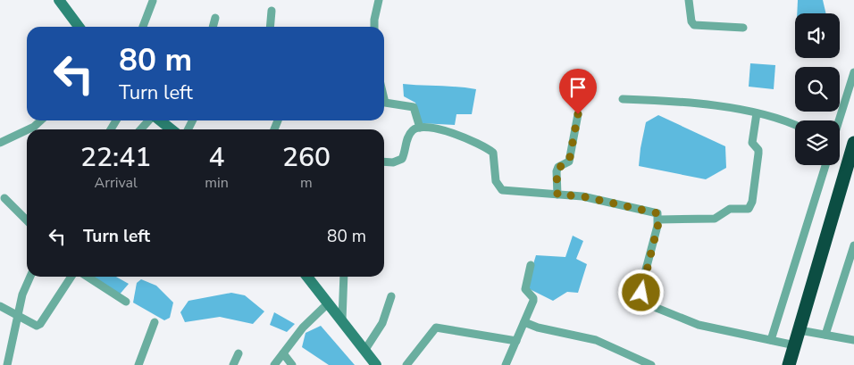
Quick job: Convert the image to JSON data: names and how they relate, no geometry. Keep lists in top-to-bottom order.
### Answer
{
  "page": {
    "turn": ["80 m", "Turn left"],
    "eta": [
      "22:41",
      "Arrival",
      "4",
      "min",
      "260",
      "m"
    ],
    "list": [
      {
        "name": "Turn left",
        "value": "80 m"
      }
    ]
  }
}
